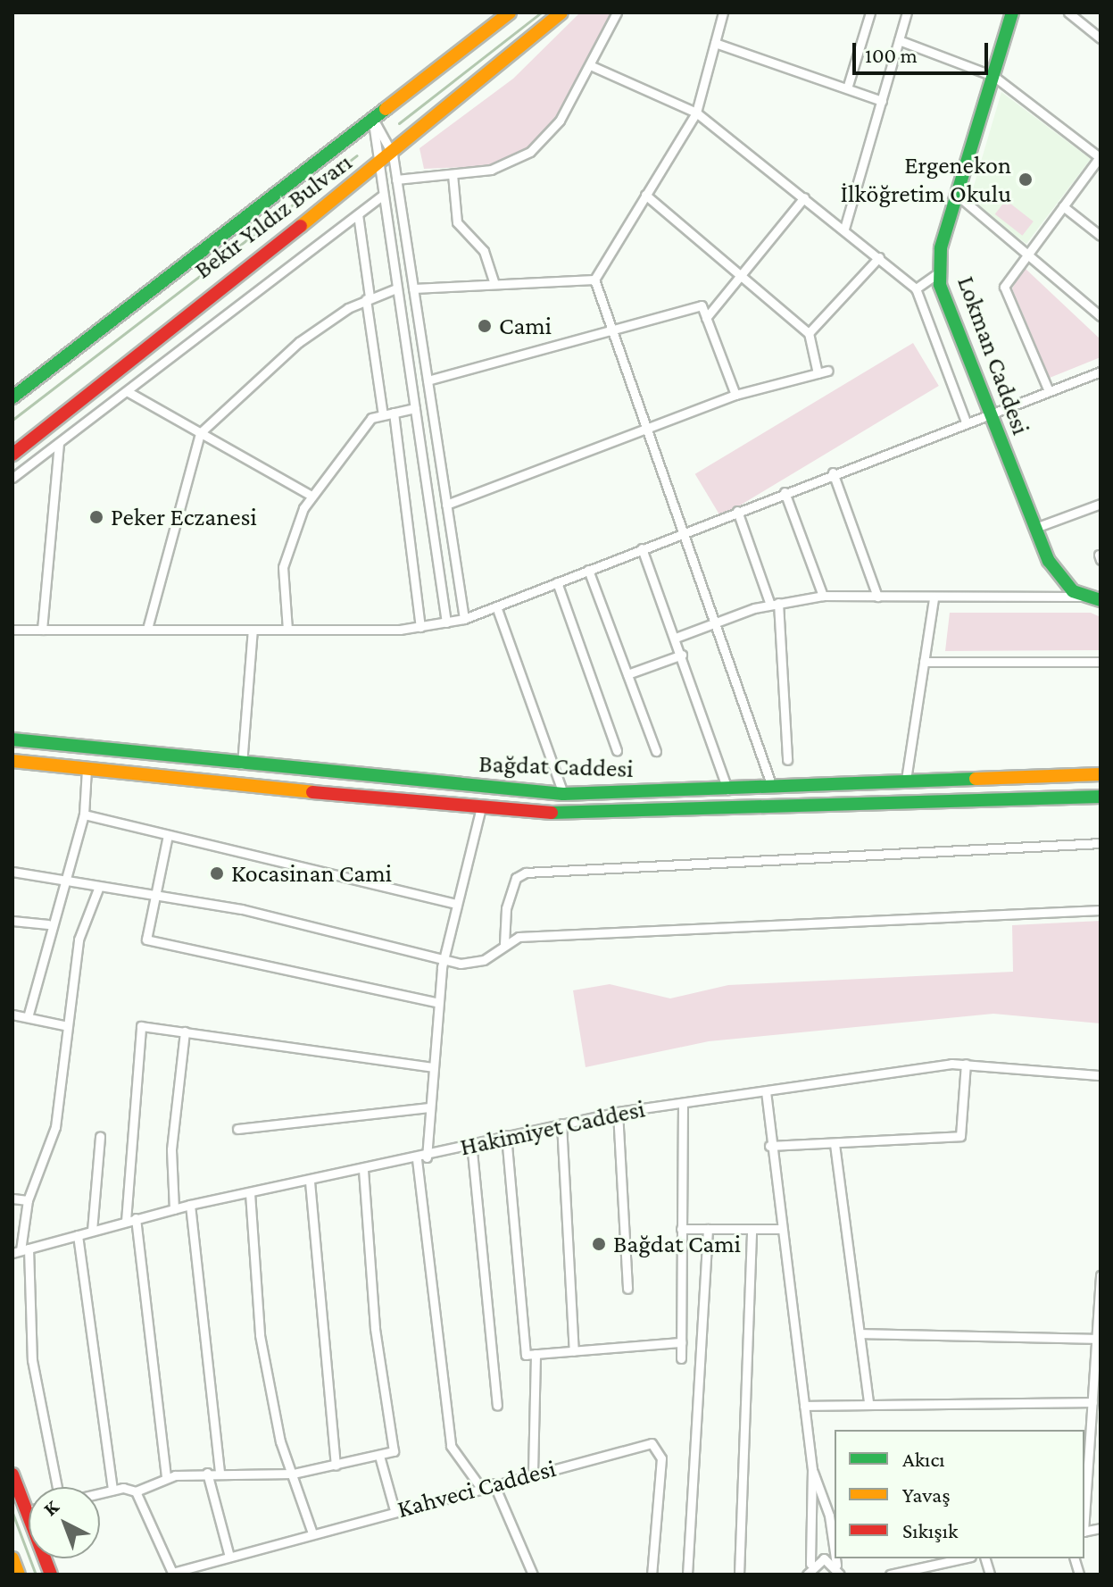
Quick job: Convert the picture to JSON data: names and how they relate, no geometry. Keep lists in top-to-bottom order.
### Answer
{
  "streets": {
    "main road": ["Bekir Yıldız Bulvarı", "Lokman Caddesi", "Bağdat Caddesi"],
    "street": ["Hakimiyet Caddesi", "Kahveci Caddesi"]
  },
  "places": [
    "Ergenekon İlköğretim Okulu",
    "Cami",
    "Peker Eczanesi",
    "Kocasinan Cami",
    "Bağdat Cami"
  ],
  "legend": ["Akıcı", "Yavaş", "Sıkışık"],
  "scale_bar": "100 m",
  "north": "top left"
}
